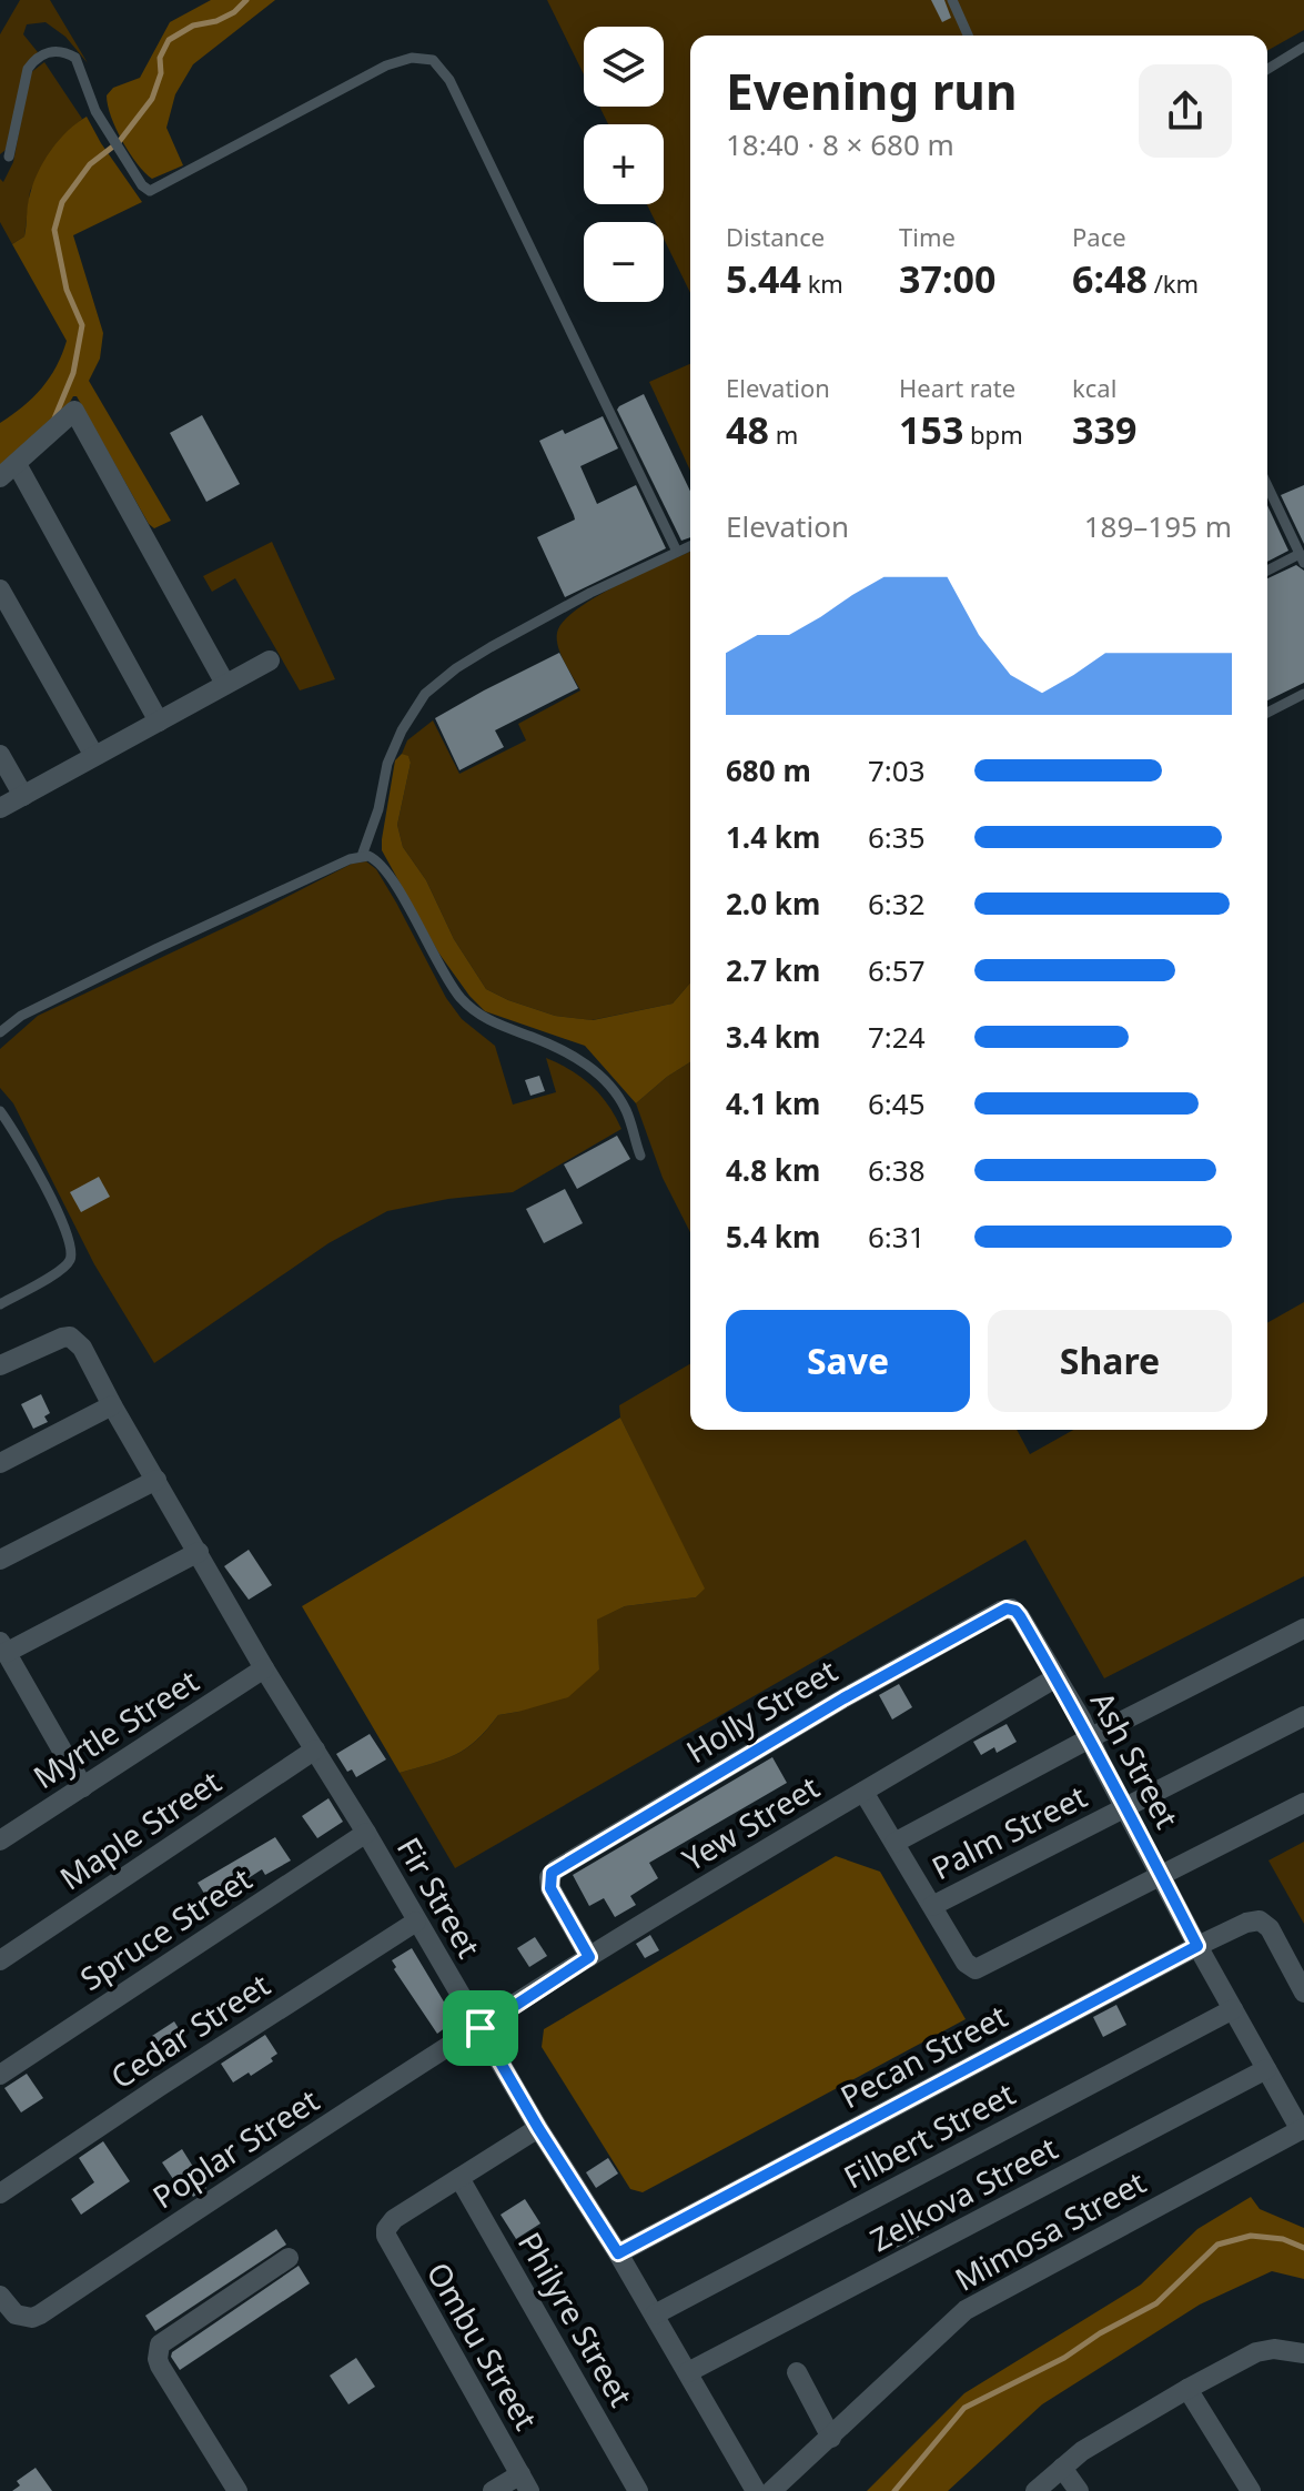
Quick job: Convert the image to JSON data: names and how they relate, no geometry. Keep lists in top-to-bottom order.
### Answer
{
  "streets": {
    "street": [
      "Holly Street",
      "Myrtle Street",
      "Ash Street",
      "Yew Street",
      "Maple Street",
      "Palm Street",
      "Fir Street",
      "Spruce Street",
      "Cedar Street",
      "Pecan Street",
      "Filbert Street",
      "Poplar Street",
      "Zelkova Street",
      "Mimosa Street",
      "Philyre Street",
      "Ombu Street"
    ]
  },
  "crossings": [
    ["Holly Street", "Ash Street"],
    ["Holly Street", "Yew Street"],
    ["Myrtle Street", "Fir Street"],
    ["Ash Street", "Yew Street"],
    ["Ash Street", "Palm Street"],
    ["Ash Street", "Pecan Street"],
    ["Ash Street", "Filbert Street"],
    ["Ash Street", "Zelkova Street"],
    ["Ash Street", "Mimosa Street"],
    ["Yew Street", "Fir Street"],
    ["Yew Street", "Poplar Street"],
    ["Maple Street", "Fir Street"],
    ["Fir Street", "Spruce Street"],
    ["Fir Street", "Cedar Street"],
    ["Fir Street", "Pecan Street"],
    ["Fir Street", "Filbert Street"],
    ["Fir Street", "Poplar Street"],
    ["Fir Street", "Zelkova Street"],
    ["Philyre Street", "Ombu Street"]
  ],
  "page": {
    "map_buttons": ["+", "−"],
    "heading": ["Evening run", "18:40 · 8 × 680 m"],
    "stats": [
      ["Distance", "5.44 km"],
      ["Time", "37:00"],
      ["Pace", "6:48 /km"],
      ["Elevation", "48 m"],
      ["Heart rate", "153 bpm"],
      ["kcal", "339"]
    ],
    "chart": ["Elevation", "189–195 m"],
    "list": [
      {
        "name": "680 m",
        "note": "7:03"
      },
      {
        "name": "1.4 km",
        "note": "6:35"
      },
      {
        "name": "2.0 km",
        "note": "6:32"
      },
      {
        "name": "2.7 km",
        "note": "6:57"
      },
      {
        "name": "3.4 km",
        "note": "7:24"
      },
      {
        "name": "4.1 km",
        "note": "6:45"
      },
      {
        "name": "4.8 km",
        "note": "6:38"
      },
      {
        "name": "5.4 km",
        "note": "6:31"
      }
    ],
    "buttons": ["Save", "Share"]
  }
}
